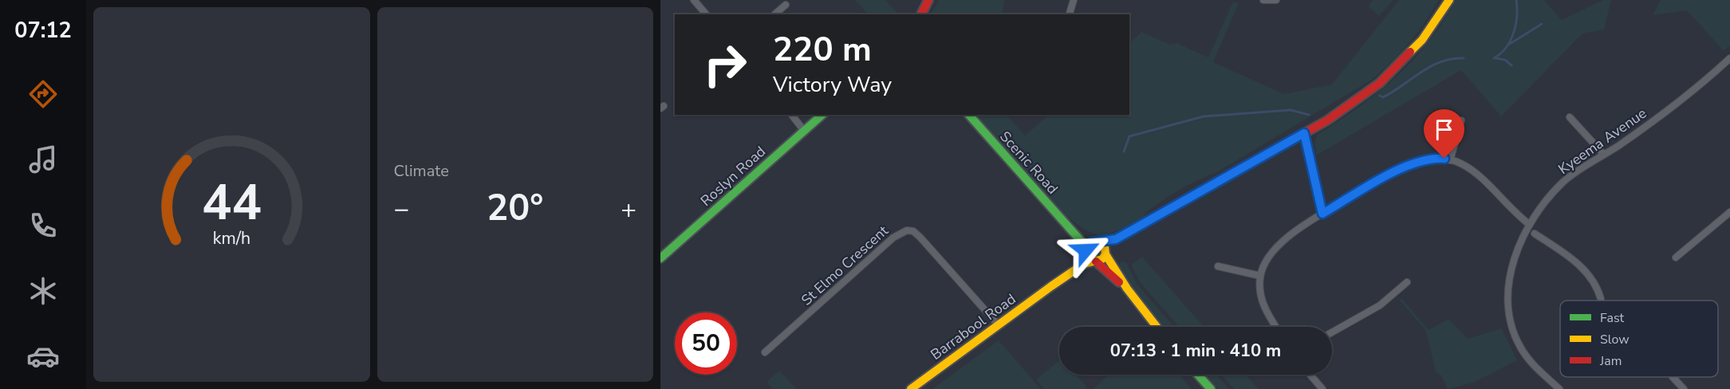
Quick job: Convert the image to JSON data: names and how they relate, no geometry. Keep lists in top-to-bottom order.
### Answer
{
  "streets": {
    "main road": ["Scenic Road", "Roslyn Road", "Barrabool Road"],
    "street": ["Kyeema Avenue", "St Elmo Crescent"]
  },
  "crossings": [
    ["Scenic Road", "Barrabool Road"],
    ["St Elmo Crescent", "Barrabool Road"]
  ],
  "legend": ["Fast", "Slow", "Jam"],
  "page": {
    "tabs": "07:12",
    "tile": "Climate",
    "turn": ["220 m", "Victory Way"],
    "heat": ["−", "20°", "+"],
    "limit": "50",
    "trip": "07:13 · 1 min · 410 m",
    "gauge": ["44", "km/h"]
  }
}
